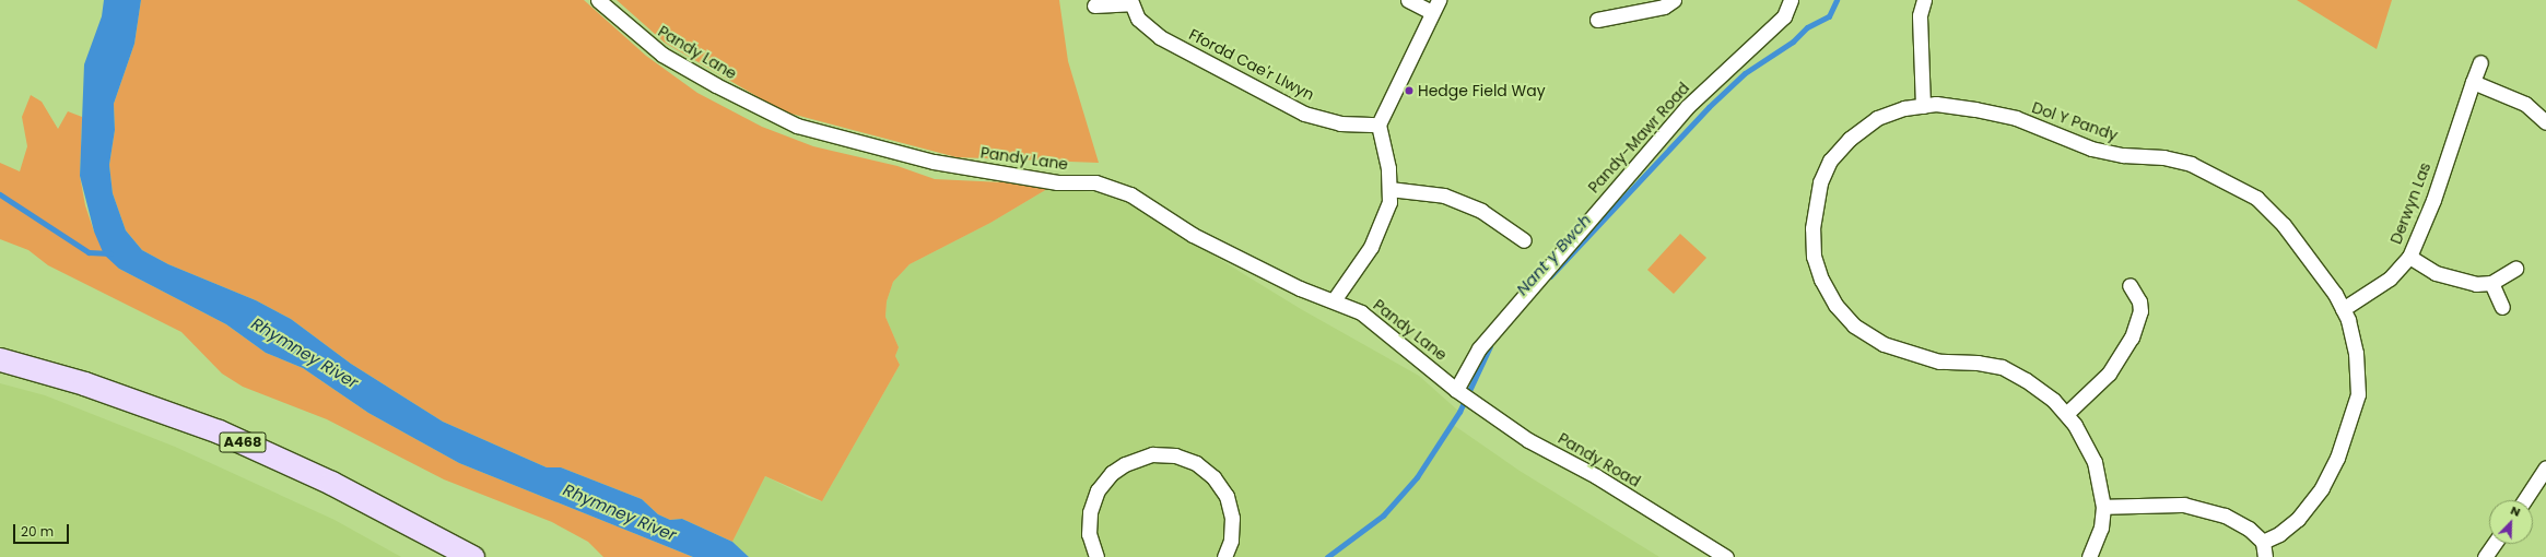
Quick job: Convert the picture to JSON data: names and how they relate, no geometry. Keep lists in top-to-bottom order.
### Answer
{
  "streets": {
    "main road": ["A468"],
    "street": [
      "Pandy Lane",
      "Ffordd Cae'r Llwyn",
      "Dol Y Pandy",
      "Pandy-Mawr Road",
      "Derwyn Las",
      "Pandy Road"
    ]
  },
  "crossings": [
    ["Pandy Lane", "Pandy-Mawr Road"],
    ["Pandy Lane", "Pandy Road"],
    ["Dol Y Pandy", "Derwyn Las"],
    ["Pandy-Mawr Road", "Pandy Road"]
  ],
  "water": ["Nant y Bwch", "Rhymney River"],
  "places": ["Hedge Field Way"],
  "scale_bar": "20 m",
  "north": "top right"
}
